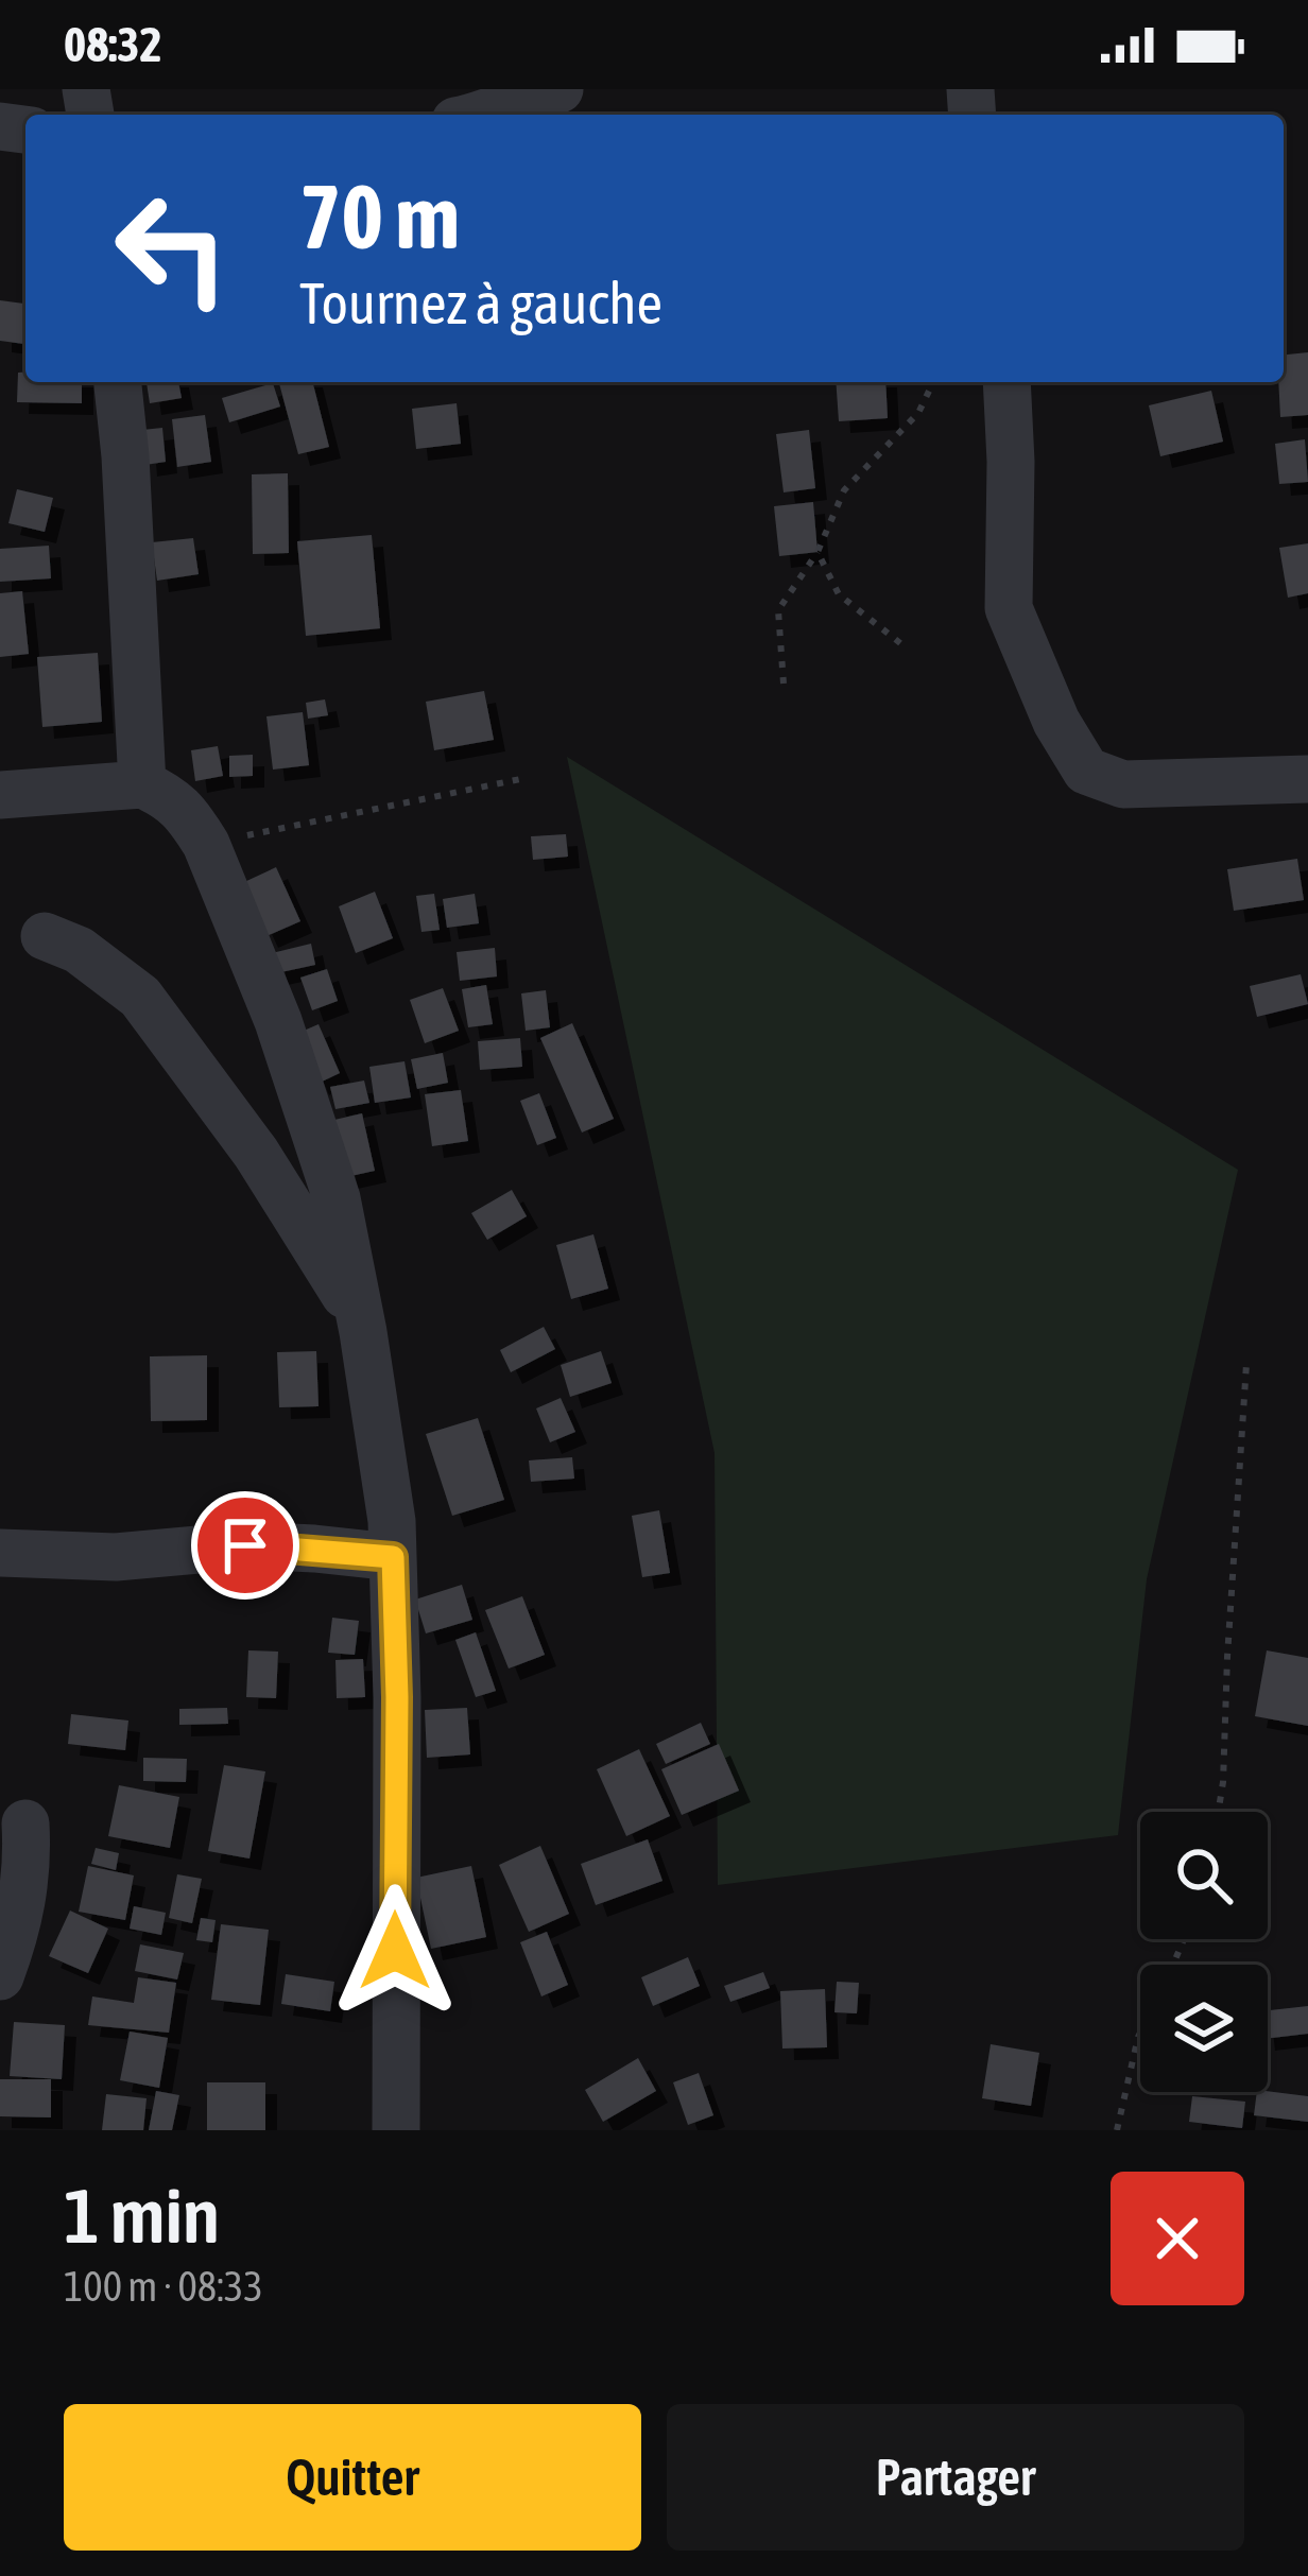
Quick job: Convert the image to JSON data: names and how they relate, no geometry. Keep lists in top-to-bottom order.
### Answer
{
  "page": {
    "status": "08:32",
    "turn": ["70 m", "Tournez à gauche"],
    "heading": ["1 min", "100 m · 08:33"],
    "buttons": ["Quitter", "Partager"]
  }
}
